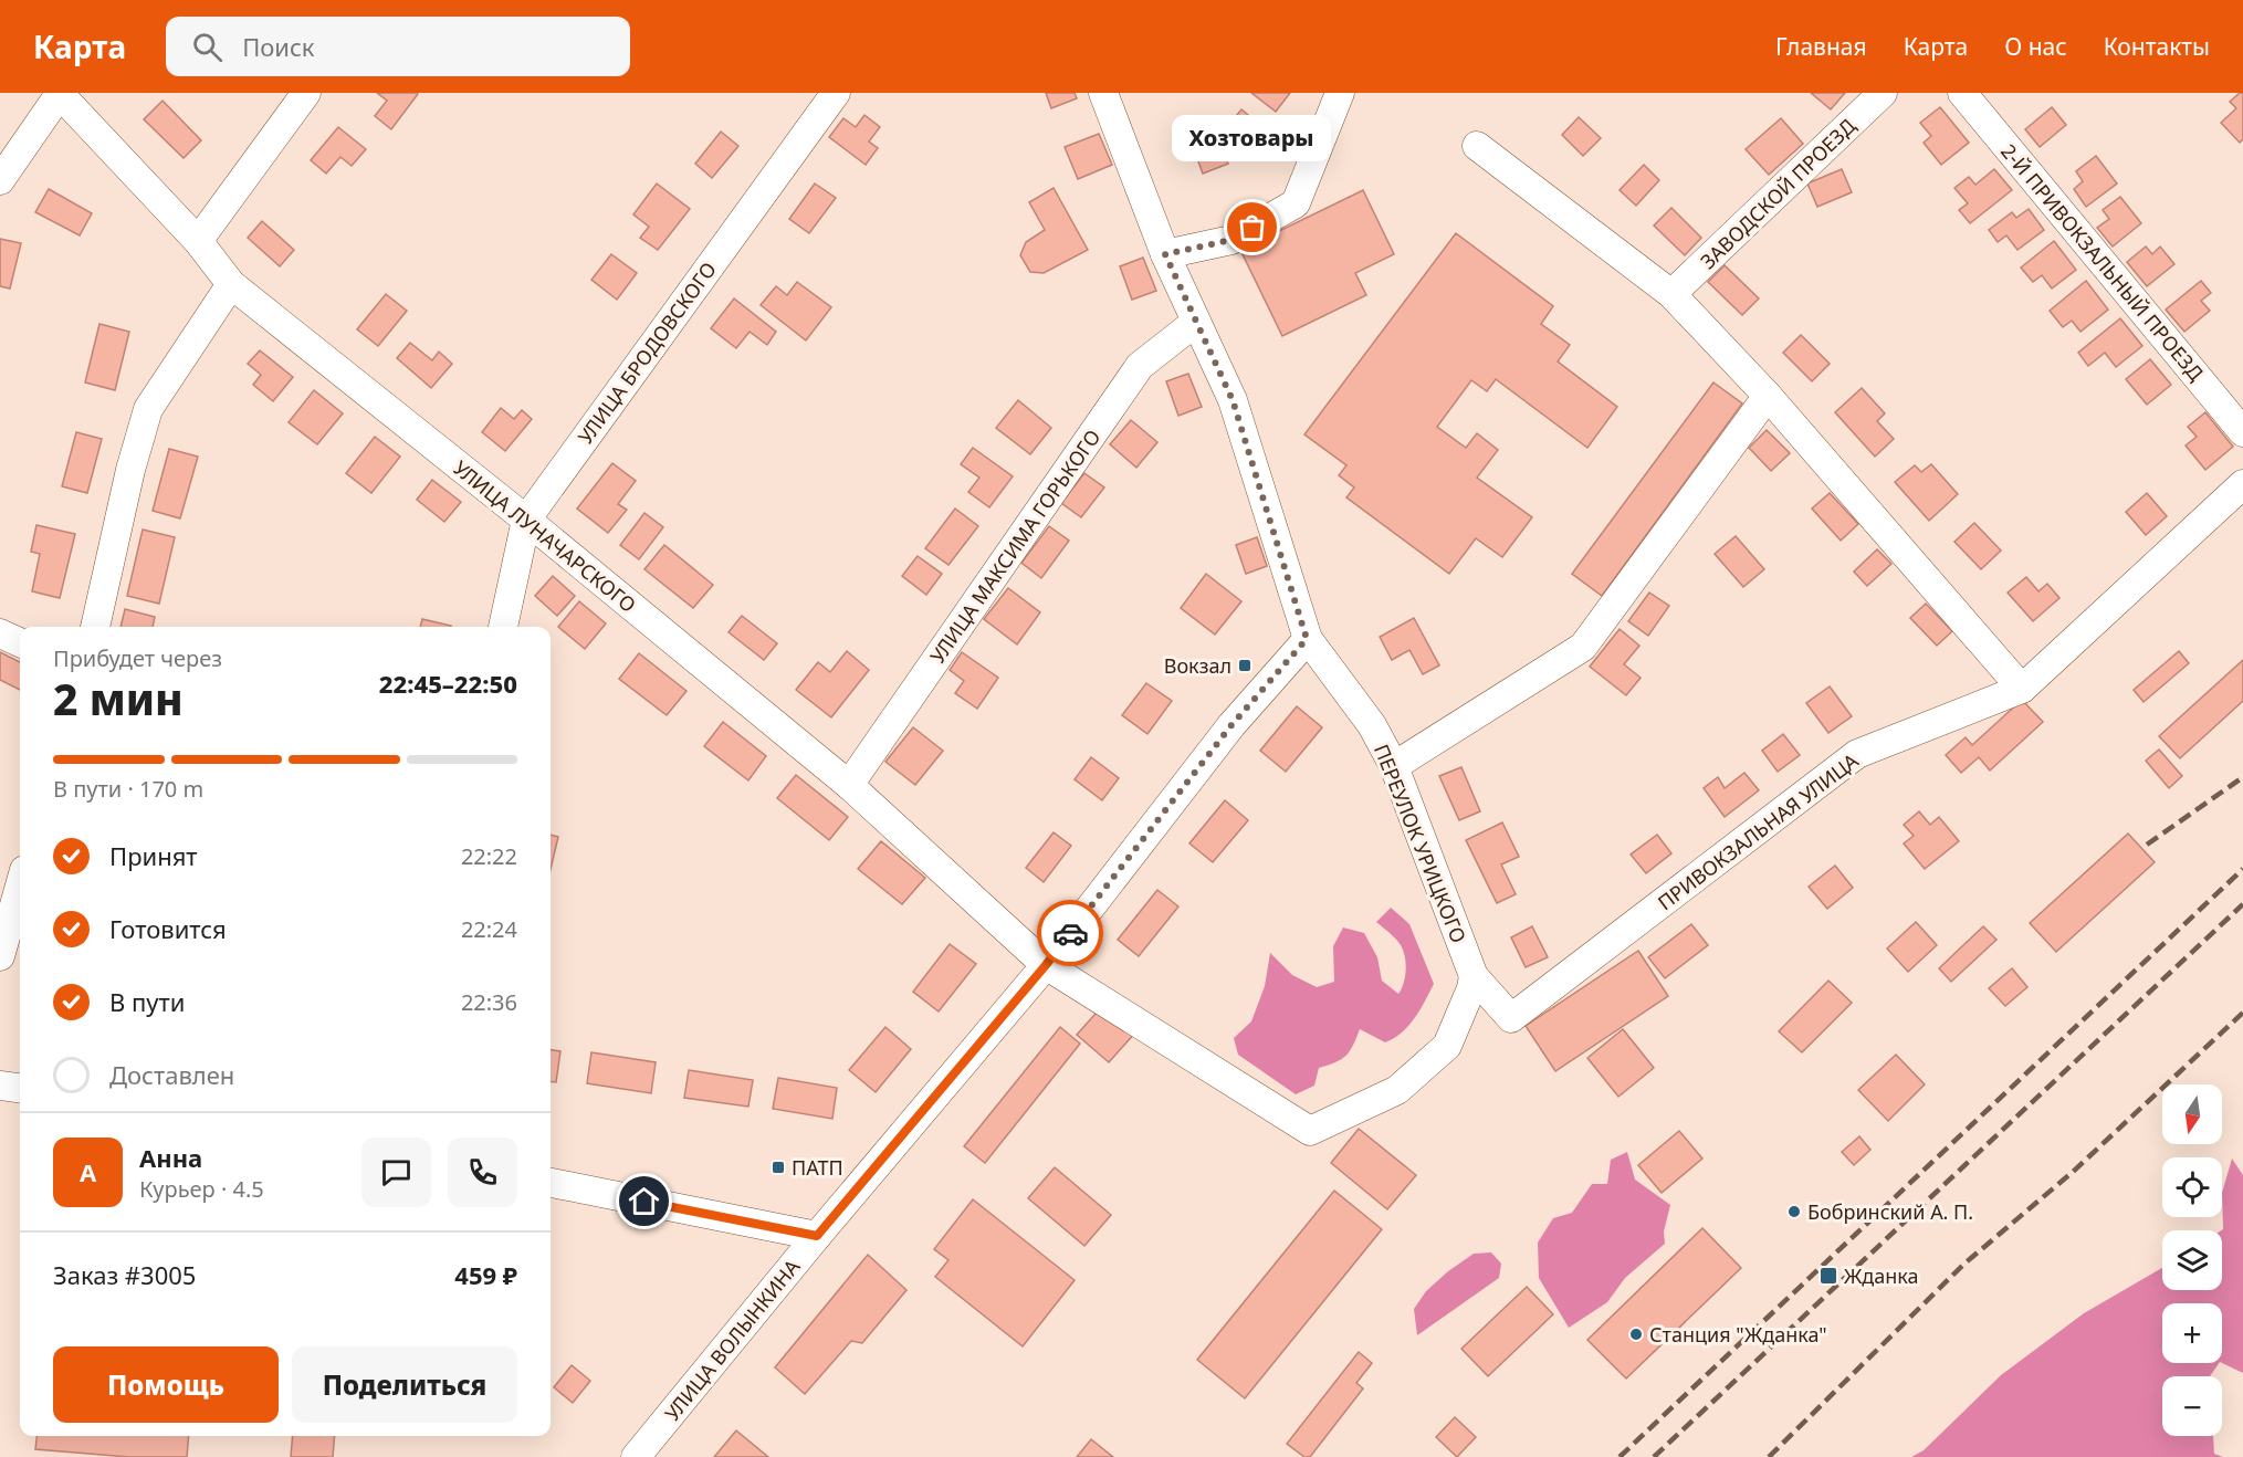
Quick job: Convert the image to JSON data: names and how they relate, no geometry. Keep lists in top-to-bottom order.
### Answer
{
  "streets": {
    "street": [
      "ЗАВОДСКОЙ ПРОЕЗД",
      "2-Й ПРИВОКЗАЛЬНЫЙ ПРОЕЗД",
      "УЛИЦА БРОДОВСКОГО",
      "УЛИЦА ЛУНАЧАРСКОГО",
      "УЛИЦА МАКСИМА ГОРЬКОГО",
      "ПРИВОКЗАЛЬНАЯ УЛИЦА",
      "ПЕРЕУЛОК УРИЦКОГО",
      "УЛИЦА ВОЛЫНКИНА"
    ]
  },
  "crossings": [
    ["УЛИЦА БРОДОВСКОГО", "УЛИЦА ЛУНАЧАРСКОГО"],
    ["УЛИЦА ЛУНАЧАРСКОГО", "УЛИЦА МАКСИМА ГОРЬКОГО"],
    ["УЛИЦА ЛУНАЧАРСКОГО", "ПРИВОКЗАЛЬНАЯ УЛИЦА"],
    ["УЛИЦА ЛУНАЧАРСКОГО", "ПЕРЕУЛОК УРИЦКОГО"],
    ["УЛИЦА ЛУНАЧАРСКОГО", "УЛИЦА ВОЛЫНКИНА"],
    ["УЛИЦА МАКСИМА ГОРЬКОГО", "ПЕРЕУЛОК УРИЦКОГО"],
    ["ПРИВОКЗАЛЬНАЯ УЛИЦА", "ПЕРЕУЛОК УРИЦКОГО"],
    ["ПЕРЕУЛОК УРИЦКОГО", "УЛИЦА ВОЛЫНКИНА"]
  ],
  "places": {
    "other": ["Хозтовары", "Бобринский А. П.", "Станция \"Жданка\""],
    "transit": ["Вокзал", "ПАТП", "Жданка"]
  },
  "north": "bottom",
  "page": {
    "header": "Карта",
    "search": "Поиск",
    "nav": [
      "Главная",
      "Карта",
      "О нас",
      "Контакты"
    ],
    "bubble": "Хозтовары",
    "heading": ["2 мин", "Прибудет через", "22:45–22:50"],
    "panel": [
      "Анна",
      "Курьер · 4.5",
      "Заказ #3005",
      "459 ₽"
    ],
    "bar": "В пути · 170 m",
    "list": [
      ["Принят", "22:22"],
      ["Готовится", "22:24"],
      ["В пути", "22:36"],
      "Доставлен"
    ],
    "map_buttons": ["+", "−"],
    "round": "А",
    "buttons": ["Помощь", "Поделиться"]
  }
}
